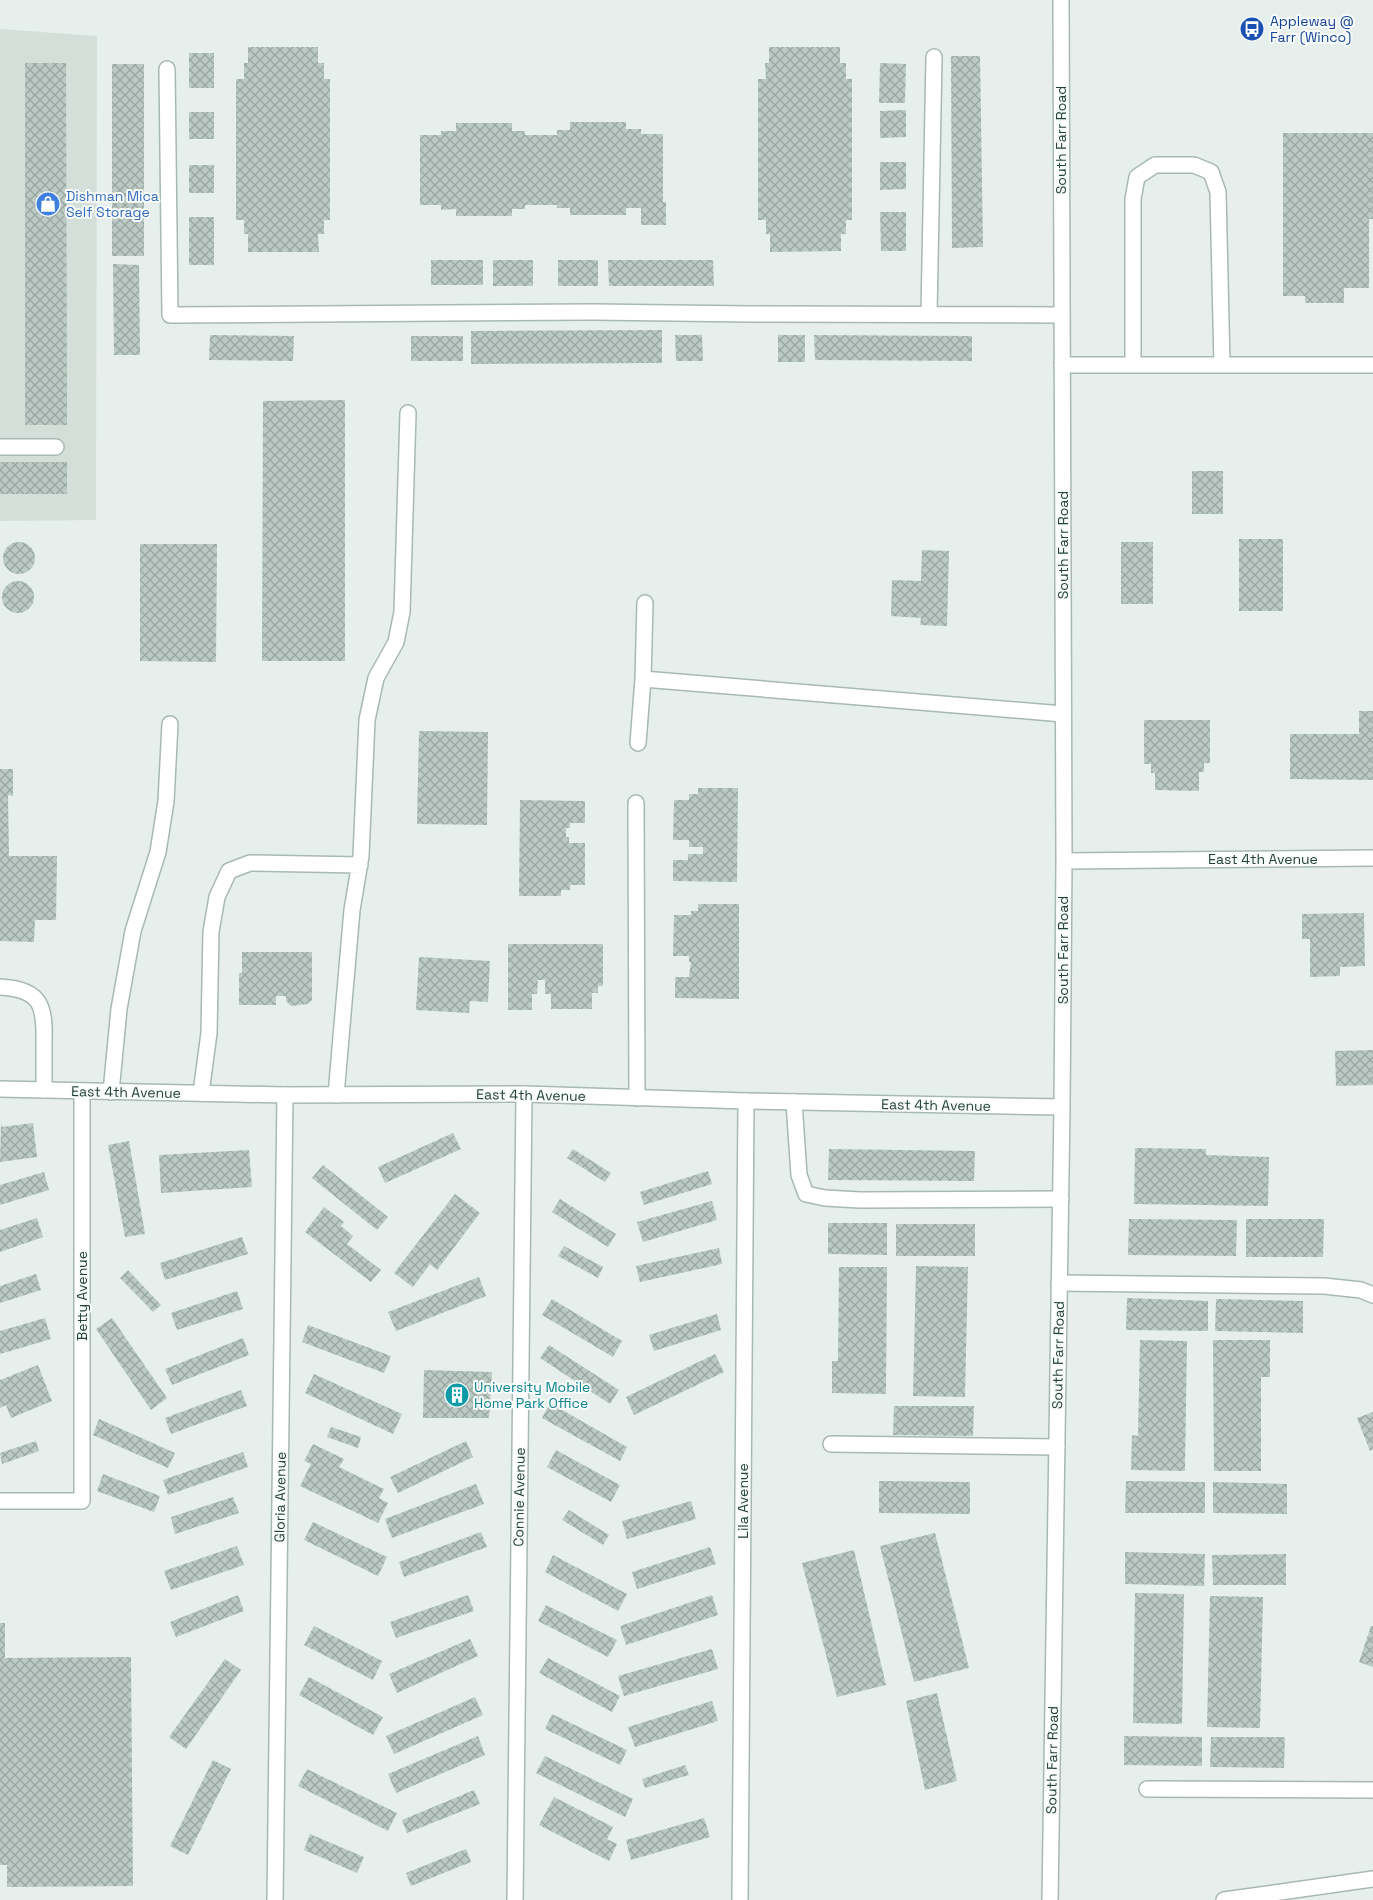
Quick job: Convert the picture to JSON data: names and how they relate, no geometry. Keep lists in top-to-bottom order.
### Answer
{
  "streets": {
    "street": [
      "South Farr Road",
      "East 4th Avenue",
      "Betty Avenue",
      "Gloria Avenue",
      "Connie Avenue",
      "Lila Avenue"
    ]
  },
  "crossings": [
    ["South Farr Road", "East 4th Avenue"],
    ["East 4th Avenue", "Betty Avenue"],
    ["East 4th Avenue", "Gloria Avenue"],
    ["East 4th Avenue", "Connie Avenue"],
    ["East 4th Avenue", "Lila Avenue"]
  ],
  "places": {
    "bus stop": ["Appleway @ Farr (Winco)"],
    "shop": ["Dishman Mica Self Storage"],
    "building": ["University Mobile Home Park Office"]
  }
}
